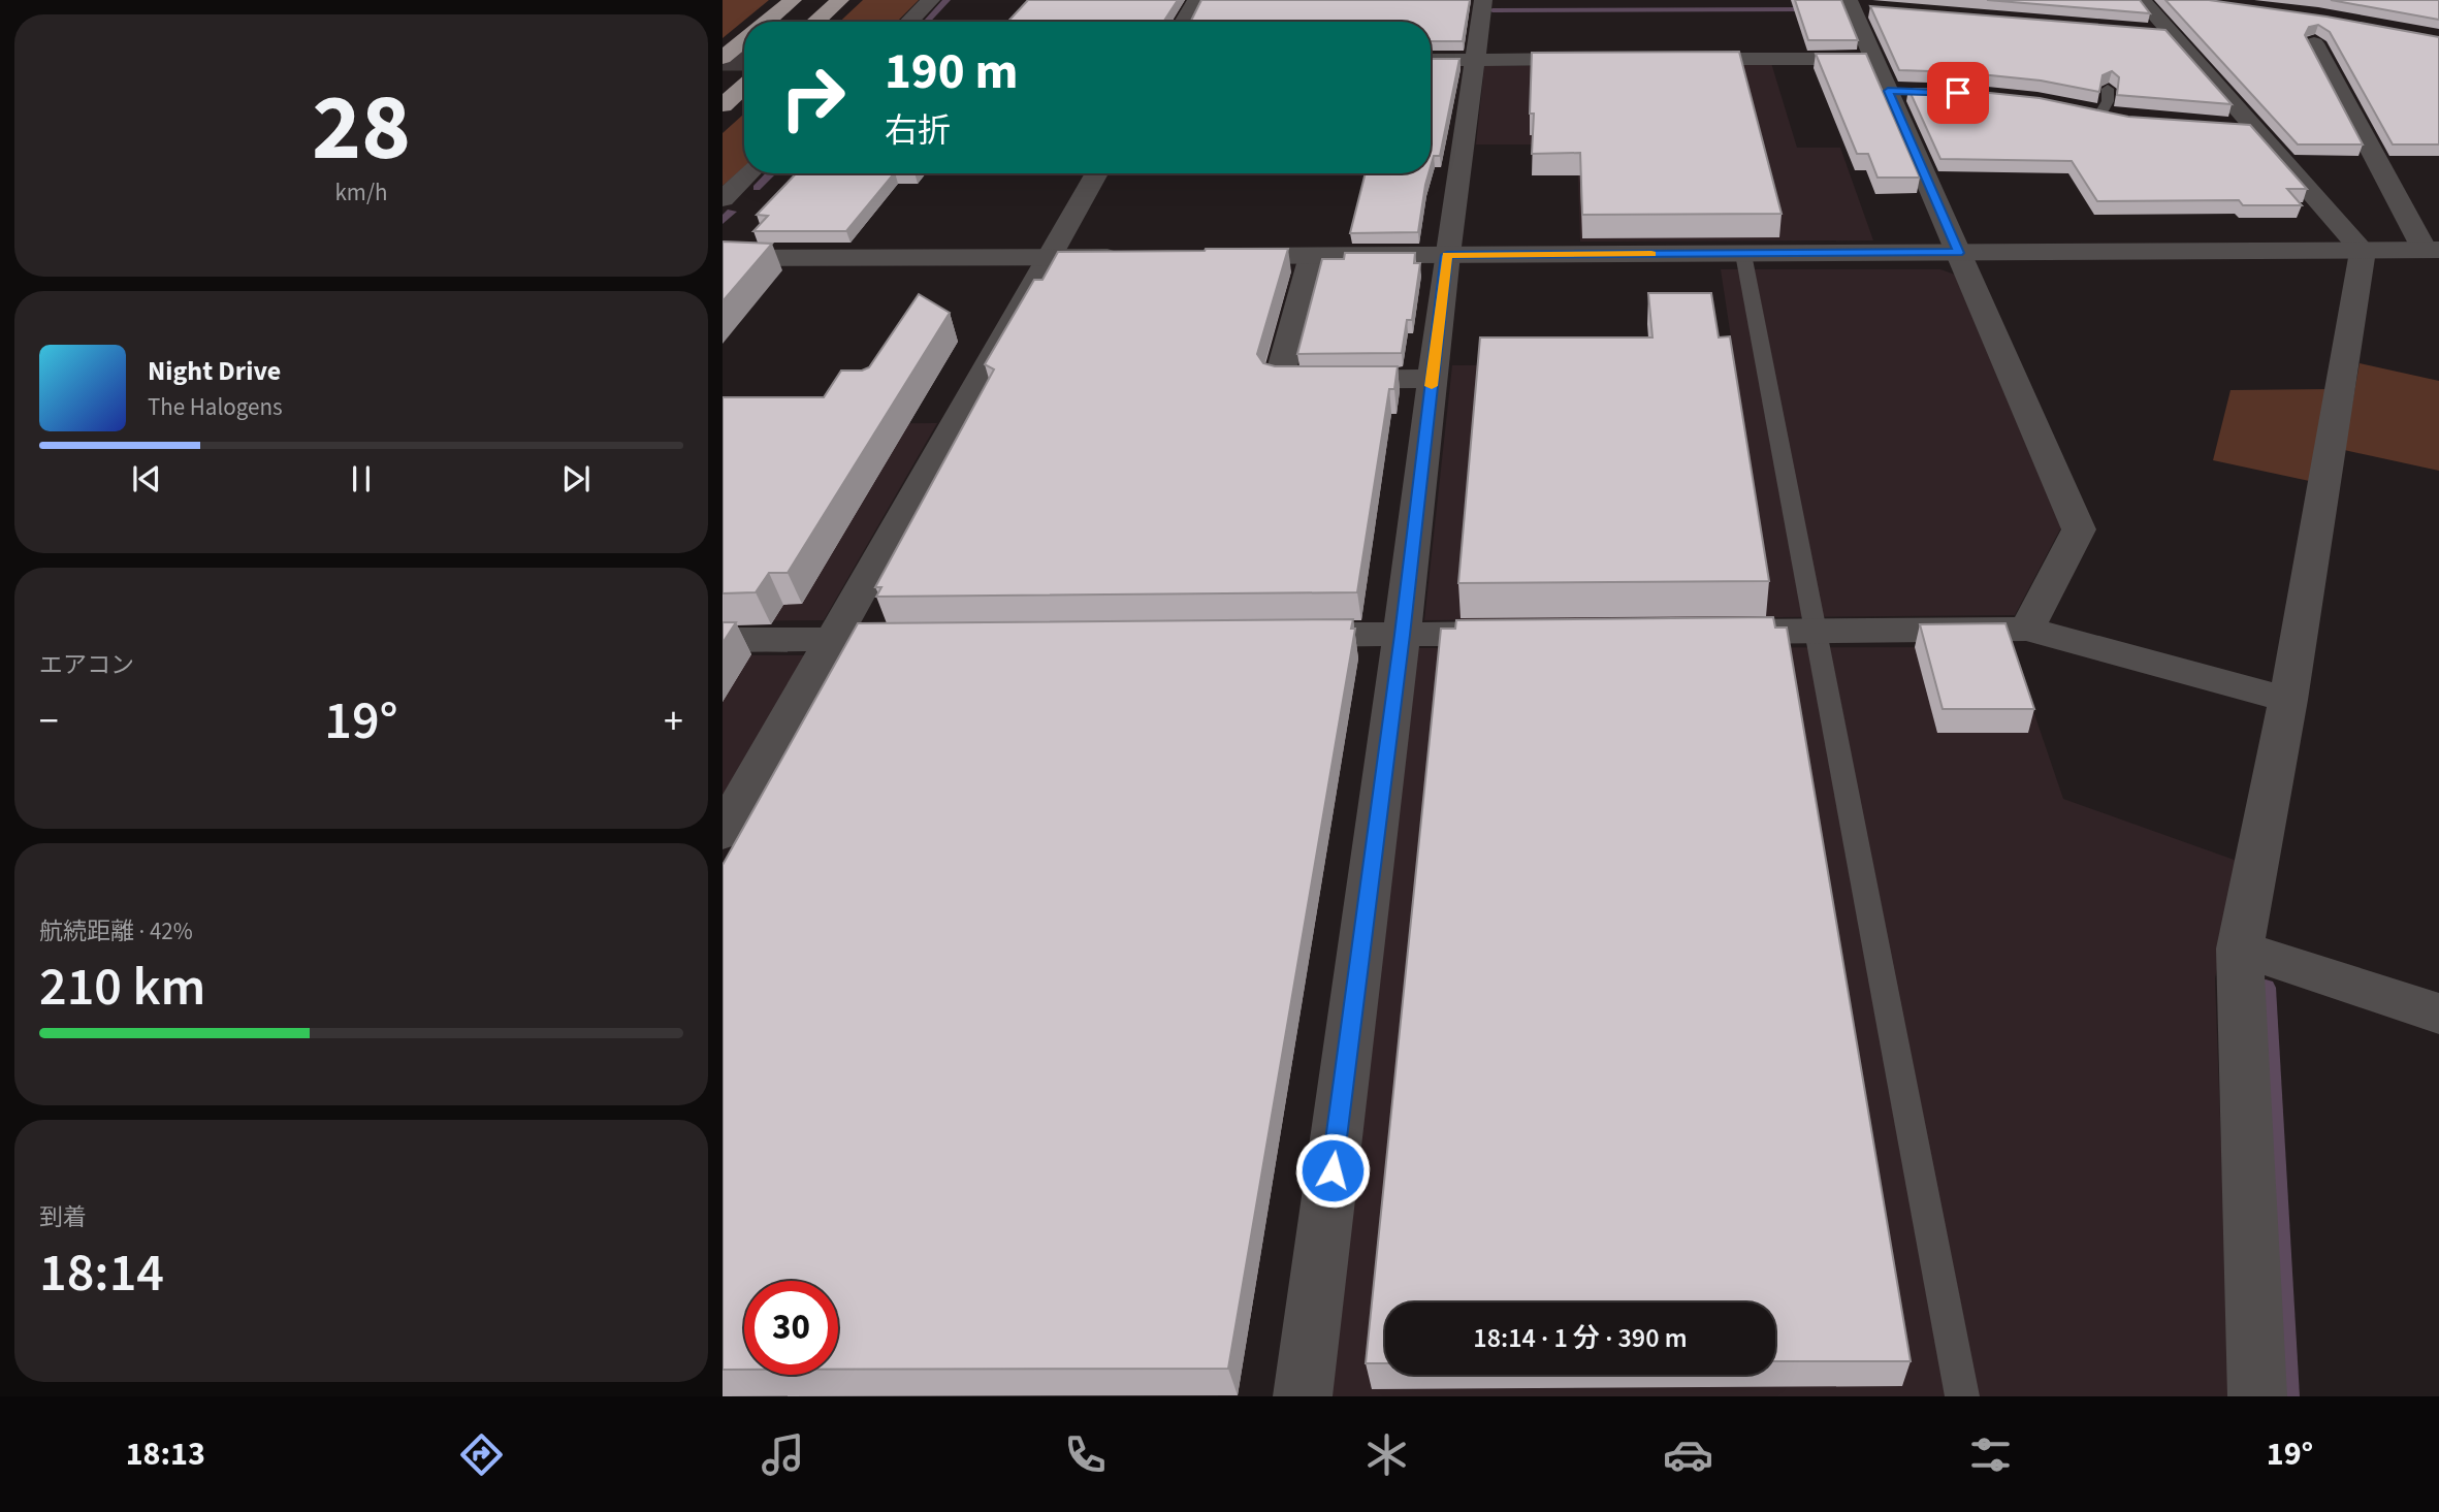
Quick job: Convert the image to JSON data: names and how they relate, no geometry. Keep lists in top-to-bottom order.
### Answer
{
  "page": {
    "tile": [
      ["28", "km/h"],
      "エアコン",
      ["航続距離 · 42%", "210 km"],
      ["到着", "18:14"]
    ],
    "turn": ["190 m", "右折"],
    "song": ["Night Drive", "The Halogens"],
    "heat": ["−", "19°", "+"],
    "limit": "30",
    "trip": "18:14 · 1 分 · 390 m",
    "tabs": ["18:13", "19°"]
  }
}
